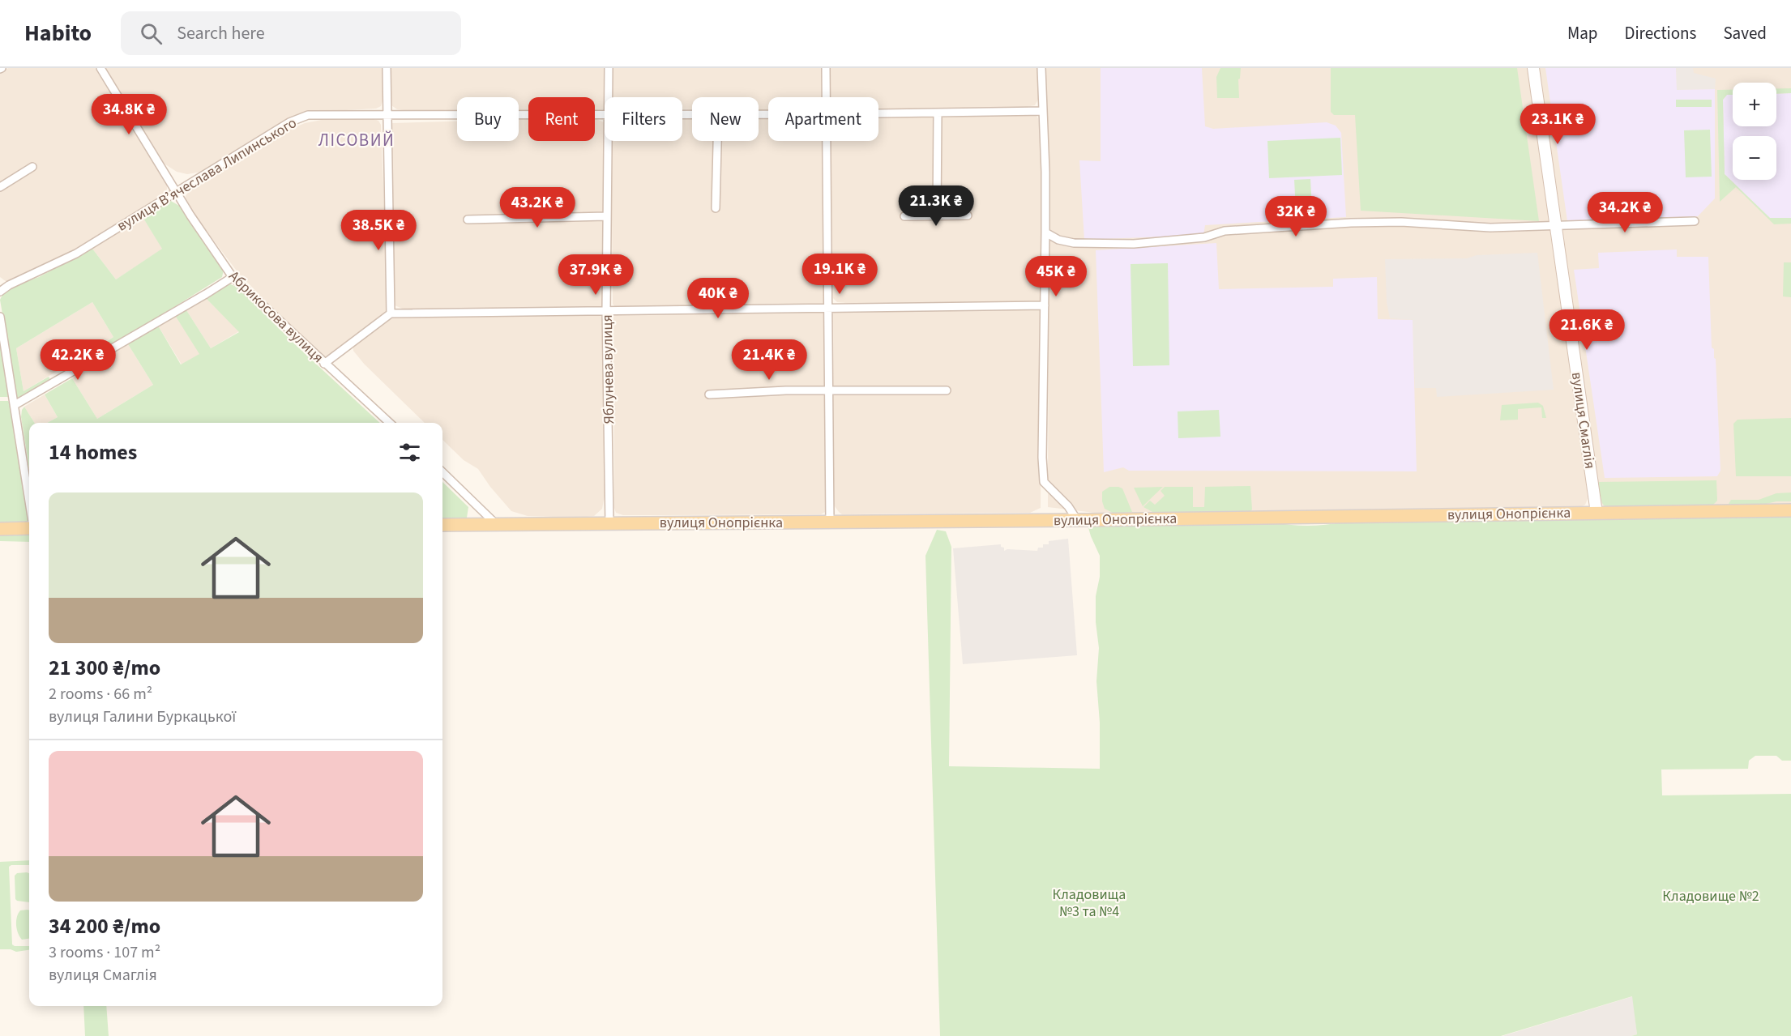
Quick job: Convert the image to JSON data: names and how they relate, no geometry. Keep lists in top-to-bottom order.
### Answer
{
  "streets": {
    "main road": ["вулиця Онопрієнка"],
    "street": [
      "вулиця Вʼячеслава Липинського",
      "Абрикосова вулиця",
      "Яблунева вулиця",
      "вулиця Смаглія"
    ]
  },
  "crossings": [
    ["вулиця Вʼячеслава Липинського", "Абрикосова вулиця"],
    ["Яблунева вулиця", "вулиця Онопрієнка"],
    ["вулиця Смаглія", "вулиця Онопрієнка"]
  ],
  "districts": ["ЛІСОВИЙ"],
  "parks": ["Кладовища №3 та №4", "Кладовище №2"],
  "page": {
    "header": "Habito",
    "search": "Search here",
    "nav": ["Map", "Directions", "Saved"],
    "map_buttons": ["+", "−"],
    "price": [
      "34.8K ₴",
      "23.1K ₴",
      "21.3K ₴",
      "43.2K ₴",
      "34.2K ₴",
      "32K ₴",
      "38.5K ₴",
      "19.1K ₴",
      "37.9K ₴",
      "45K ₴",
      "40K ₴",
      "21.6K ₴",
      "42.2K ₴",
      "21.4K ₴"
    ],
    "chip": [
      "Buy",
      "Rent",
      "Filters",
      "New",
      "Apartment"
    ],
    "heading": "14 homes",
    "list": [
      {
        "name": "21 300 ₴/mo",
        "note": "2 rooms · 66 m² · вулиця Галини Буркацької"
      },
      {
        "name": "34 200 ₴/mo",
        "note": "3 rooms · 107 m² · вулиця Смаглія"
      }
    ]
  }
}
